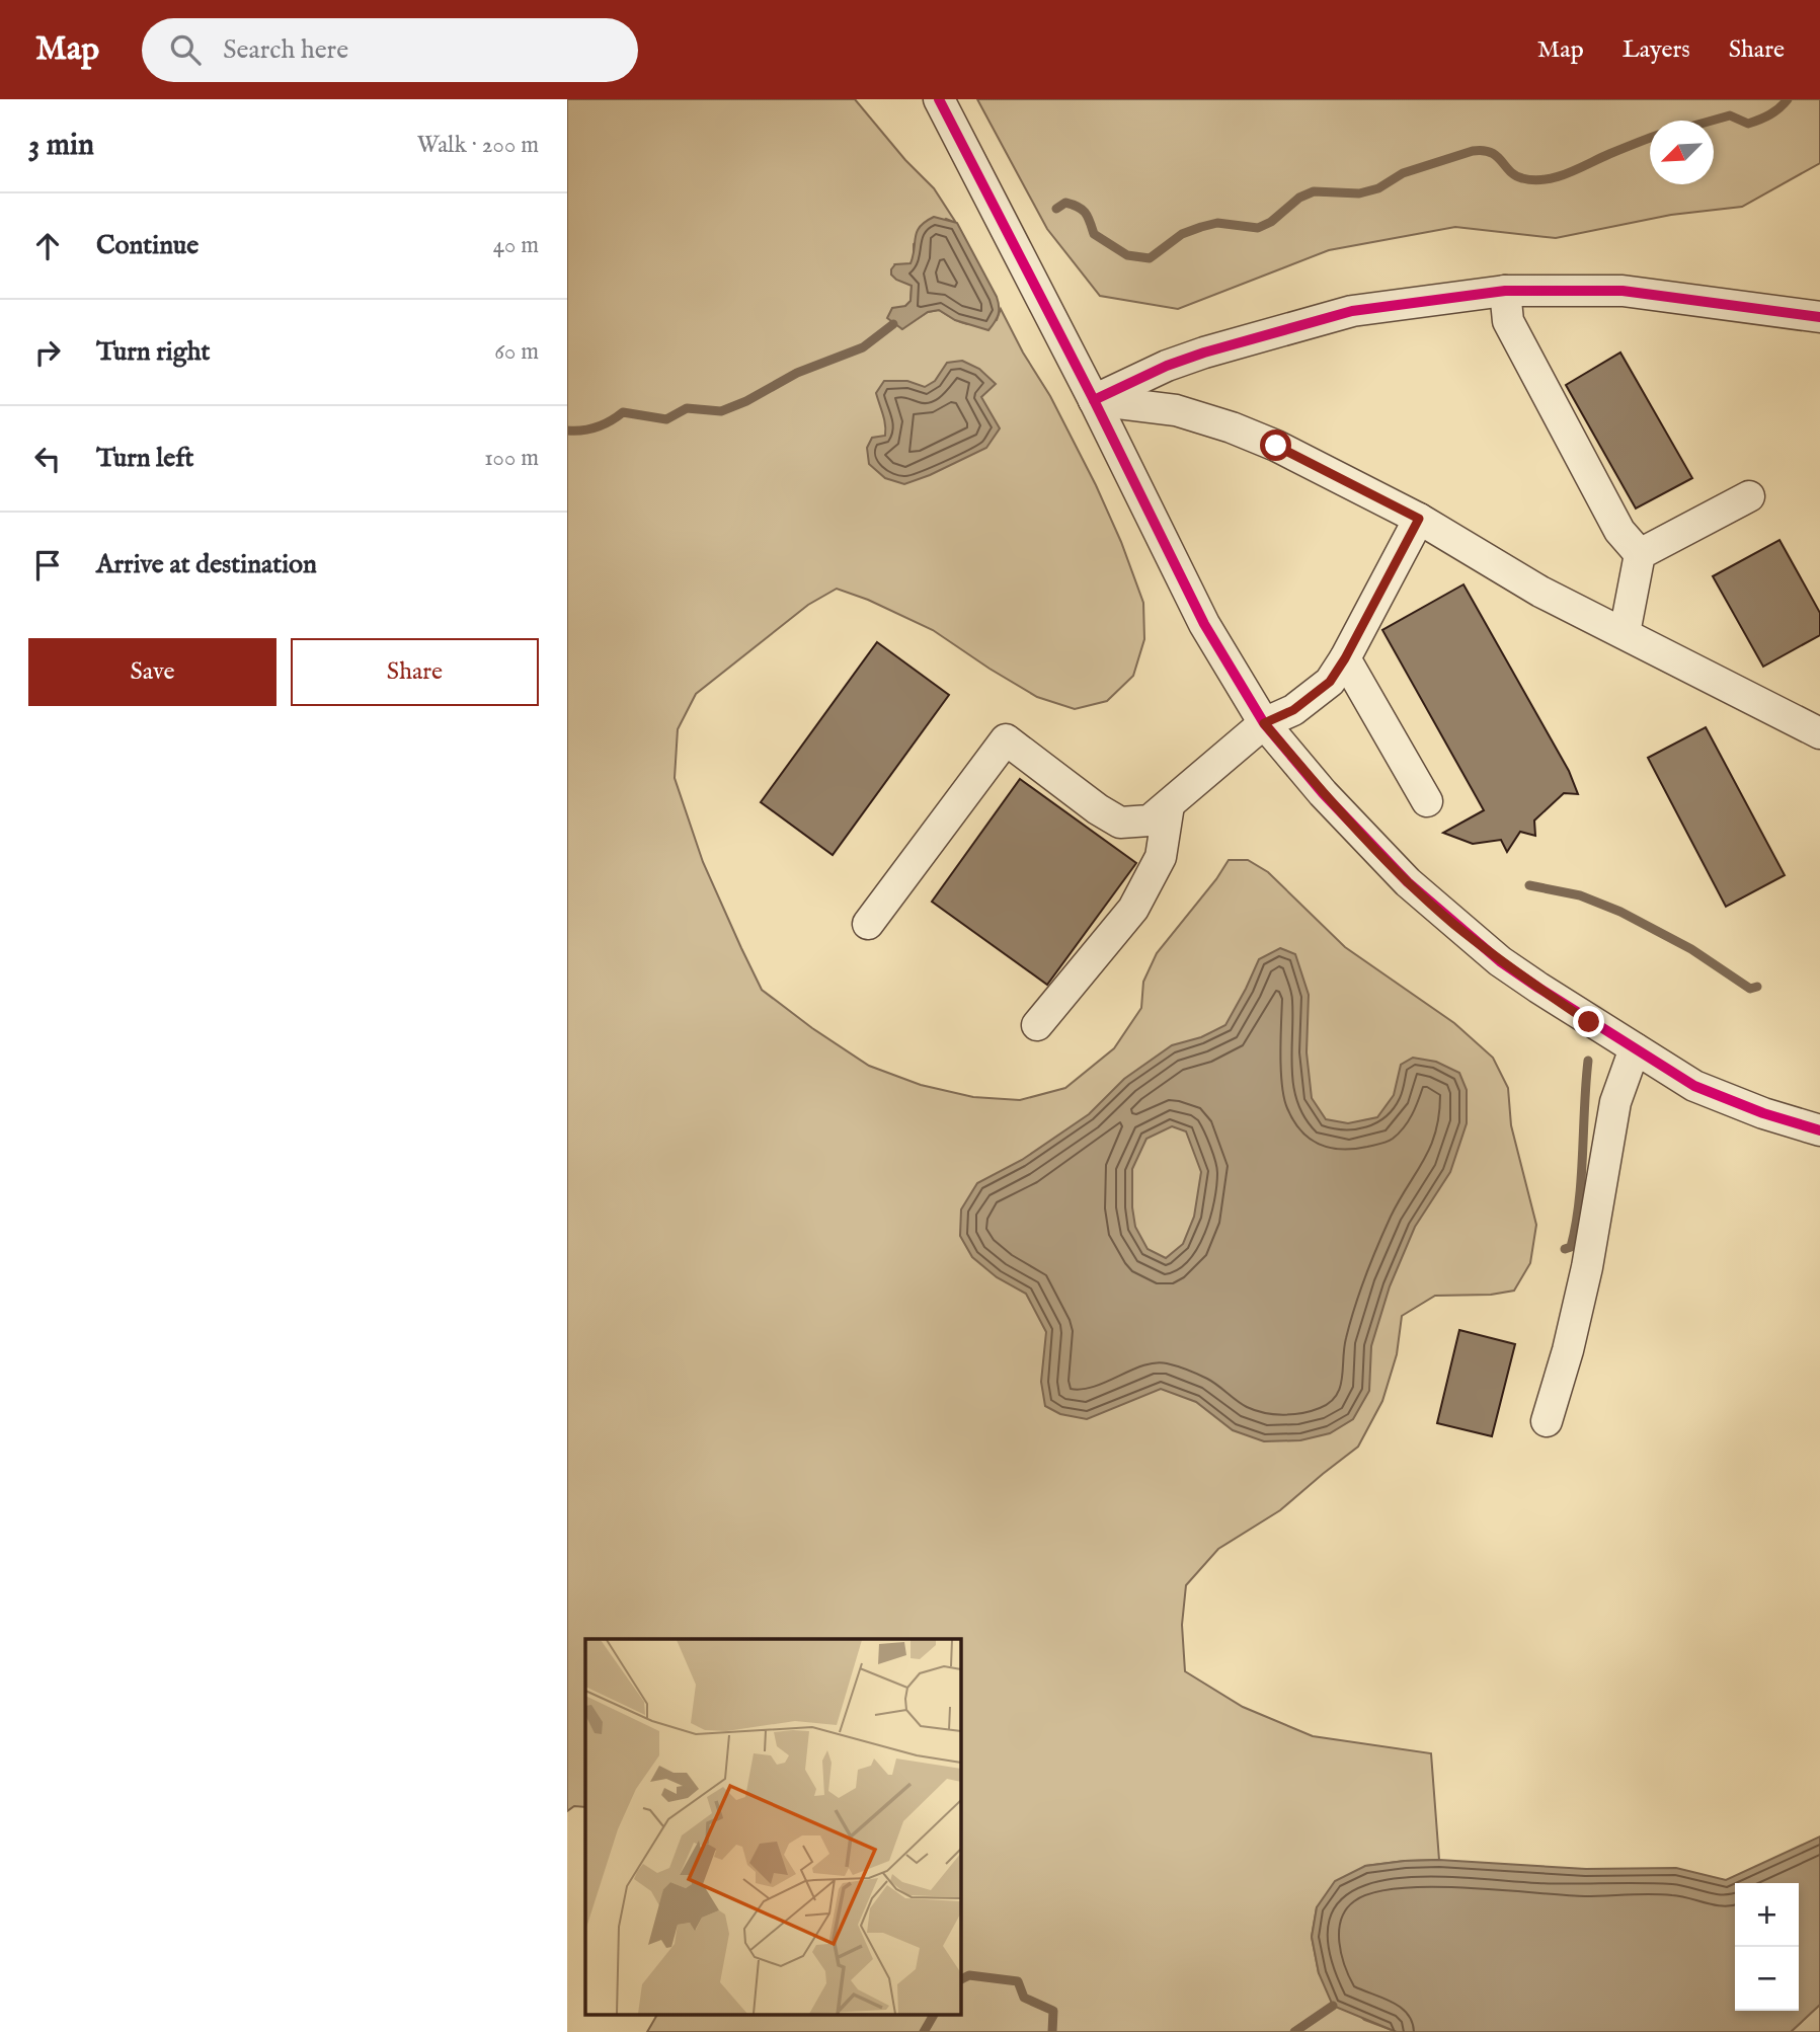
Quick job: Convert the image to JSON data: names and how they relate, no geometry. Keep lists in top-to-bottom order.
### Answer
{
  "north": "bottom left",
  "page": {
    "header": "Map",
    "search": "Search here",
    "nav": ["Map", "Layers", "Share"],
    "heading": ["3 min", "Walk · 200 m"],
    "list": [
      ["Continue", "40 m"],
      ["Turn right", "60 m"],
      ["Turn left", "100 m"],
      "Arrive at destination"
    ],
    "buttons": ["Save", "Share"],
    "map_buttons": ["+", "−"]
  }
}
